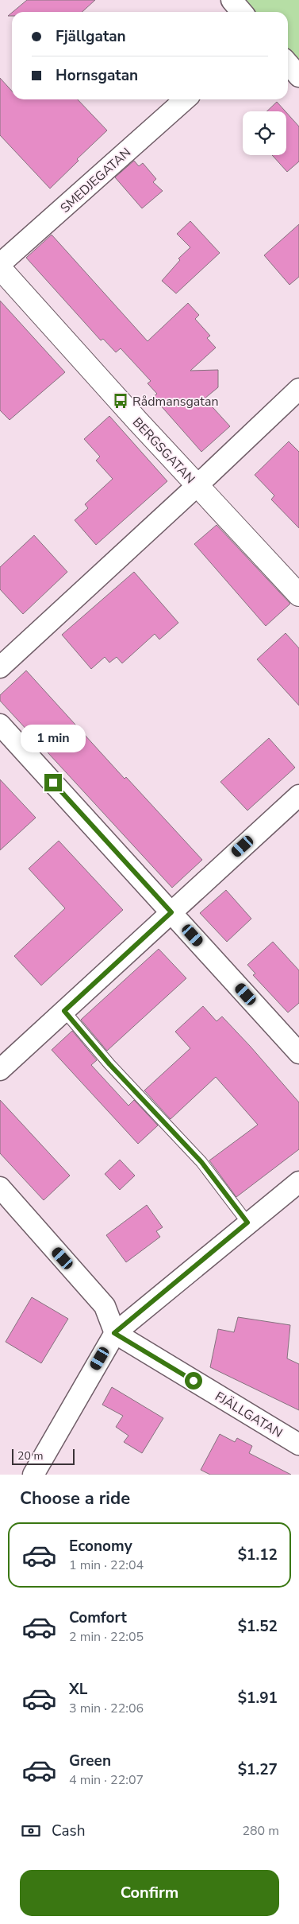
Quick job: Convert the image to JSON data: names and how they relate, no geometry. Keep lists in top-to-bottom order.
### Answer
{
  "streets": {
    "street": ["SMEDJEGATAN", "BERGSGATAN", "FJÄLLGATAN"]
  },
  "places": {
    "bus stop": ["Rådmansgatan"]
  },
  "scale_bar": "20 m",
  "page": {
    "banner": ["Fjällgatan", "Hornsgatan"],
    "bubble": "1 min",
    "scale": "20 m",
    "heading": "Choose a ride",
    "list": [
      {
        "name": "Economy",
        "note": "1 min · 22:04",
        "value": "$1.12"
      },
      {
        "name": "Comfort",
        "note": "2 min · 22:05",
        "value": "$1.52"
      },
      {
        "name": "XL",
        "note": "3 min · 22:06",
        "value": "$1.91"
      },
      {
        "name": "Green",
        "note": "4 min · 22:07",
        "value": "$1.27"
      }
    ],
    "pay": ["Cash", "280 m"],
    "buttons": "Confirm"
  }
}
